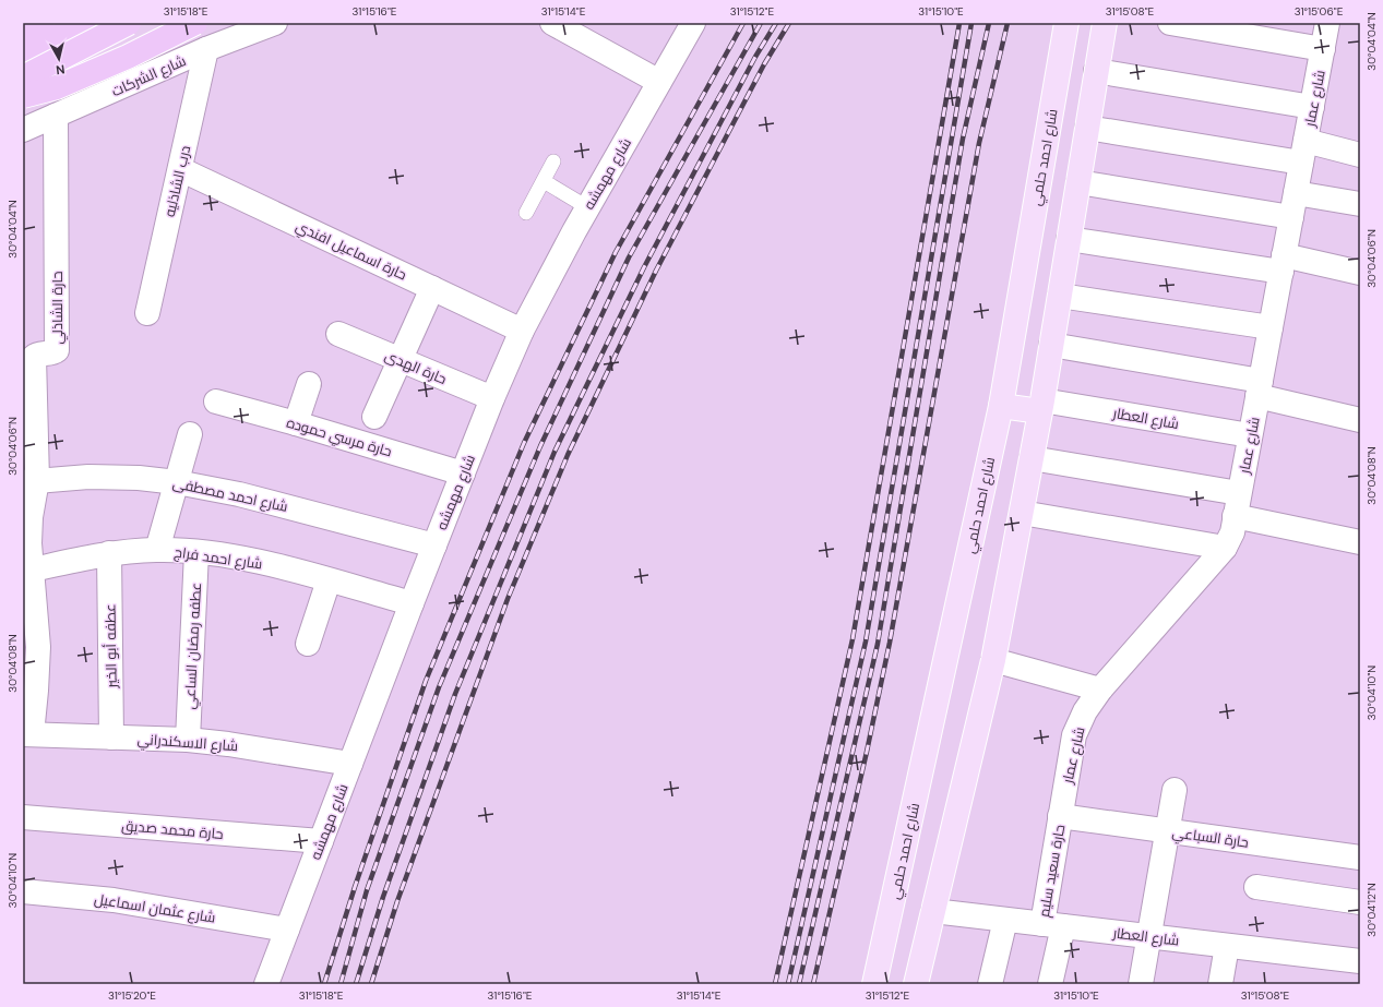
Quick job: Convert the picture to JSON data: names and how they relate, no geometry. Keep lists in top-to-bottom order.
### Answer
{
  "streets": {
    "main road": ["شارع احمد حلمي"],
    "street": [
      "شارع الشركات",
      "شارع عمار",
      "شارع مهمشه",
      "درب الشاذليه",
      "حارة اسماعيل افندي",
      "حارة الشاذلي",
      "حارة الهدى",
      "شارع العطار",
      "حارة مرسي حموده",
      "شارع احمد مصطفى",
      "شارع احمد فراج",
      "عطفه أبو الخير",
      "عطفه رمضان الساعي",
      "شارع الاسكندراني",
      "حارة محمد صديق",
      "حارة السباعي",
      "حارة سعيد سليم",
      "شارع عثمان اسماعيل"
    ]
  },
  "crossings": [
    ["شارع الشركات", "درب الشاذليه"],
    ["شارع الشركات", "حارة الشاذلي"],
    ["شارع عمار", "شارع العطار"],
    ["شارع عمار", "حارة السباعي"],
    ["شارع عمار", "حارة سعيد سليم"],
    ["شارع مهمشه", "حارة اسماعيل افندي"],
    ["شارع مهمشه", "حارة الهدى"],
    ["شارع مهمشه", "حارة مرسي حموده"],
    ["شارع مهمشه", "شارع احمد مصطفى"],
    ["شارع مهمشه", "شارع احمد فراج"],
    ["شارع مهمشه", "شارع الاسكندراني"],
    ["شارع مهمشه", "حارة محمد صديق"],
    ["شارع مهمشه", "شارع عثمان اسماعيل"],
    ["درب الشاذليه", "حارة اسماعيل افندي"],
    ["حارة الشاذلي", "شارع احمد مصطفى"],
    ["شارع العطار", "حارة سعيد سليم"],
    ["شارع احمد فراج", "عطفه أبو الخير"],
    ["شارع احمد فراج", "عطفه رمضان الساعي"],
    ["عطفه أبو الخير", "شارع الاسكندراني"],
    ["عطفه رمضان الساعي", "شارع الاسكندراني"],
    ["حارة السباعي", "حارة سعيد سليم"]
  ],
  "north": "bottom",
  "coordinates": [
    "31°15'18\"E",
    "31°15'16\"E",
    "31°15'14\"E",
    "31°15'12\"E",
    "31°15'10\"E",
    "31°15'08\"E",
    "31°15'06\"E",
    "30°04'04\"N",
    "30°04'06\"N",
    "30°04'08\"N",
    "30°04'10\"N",
    "30°04'12\"N",
    "31°15'20\"E"
  ]
}
